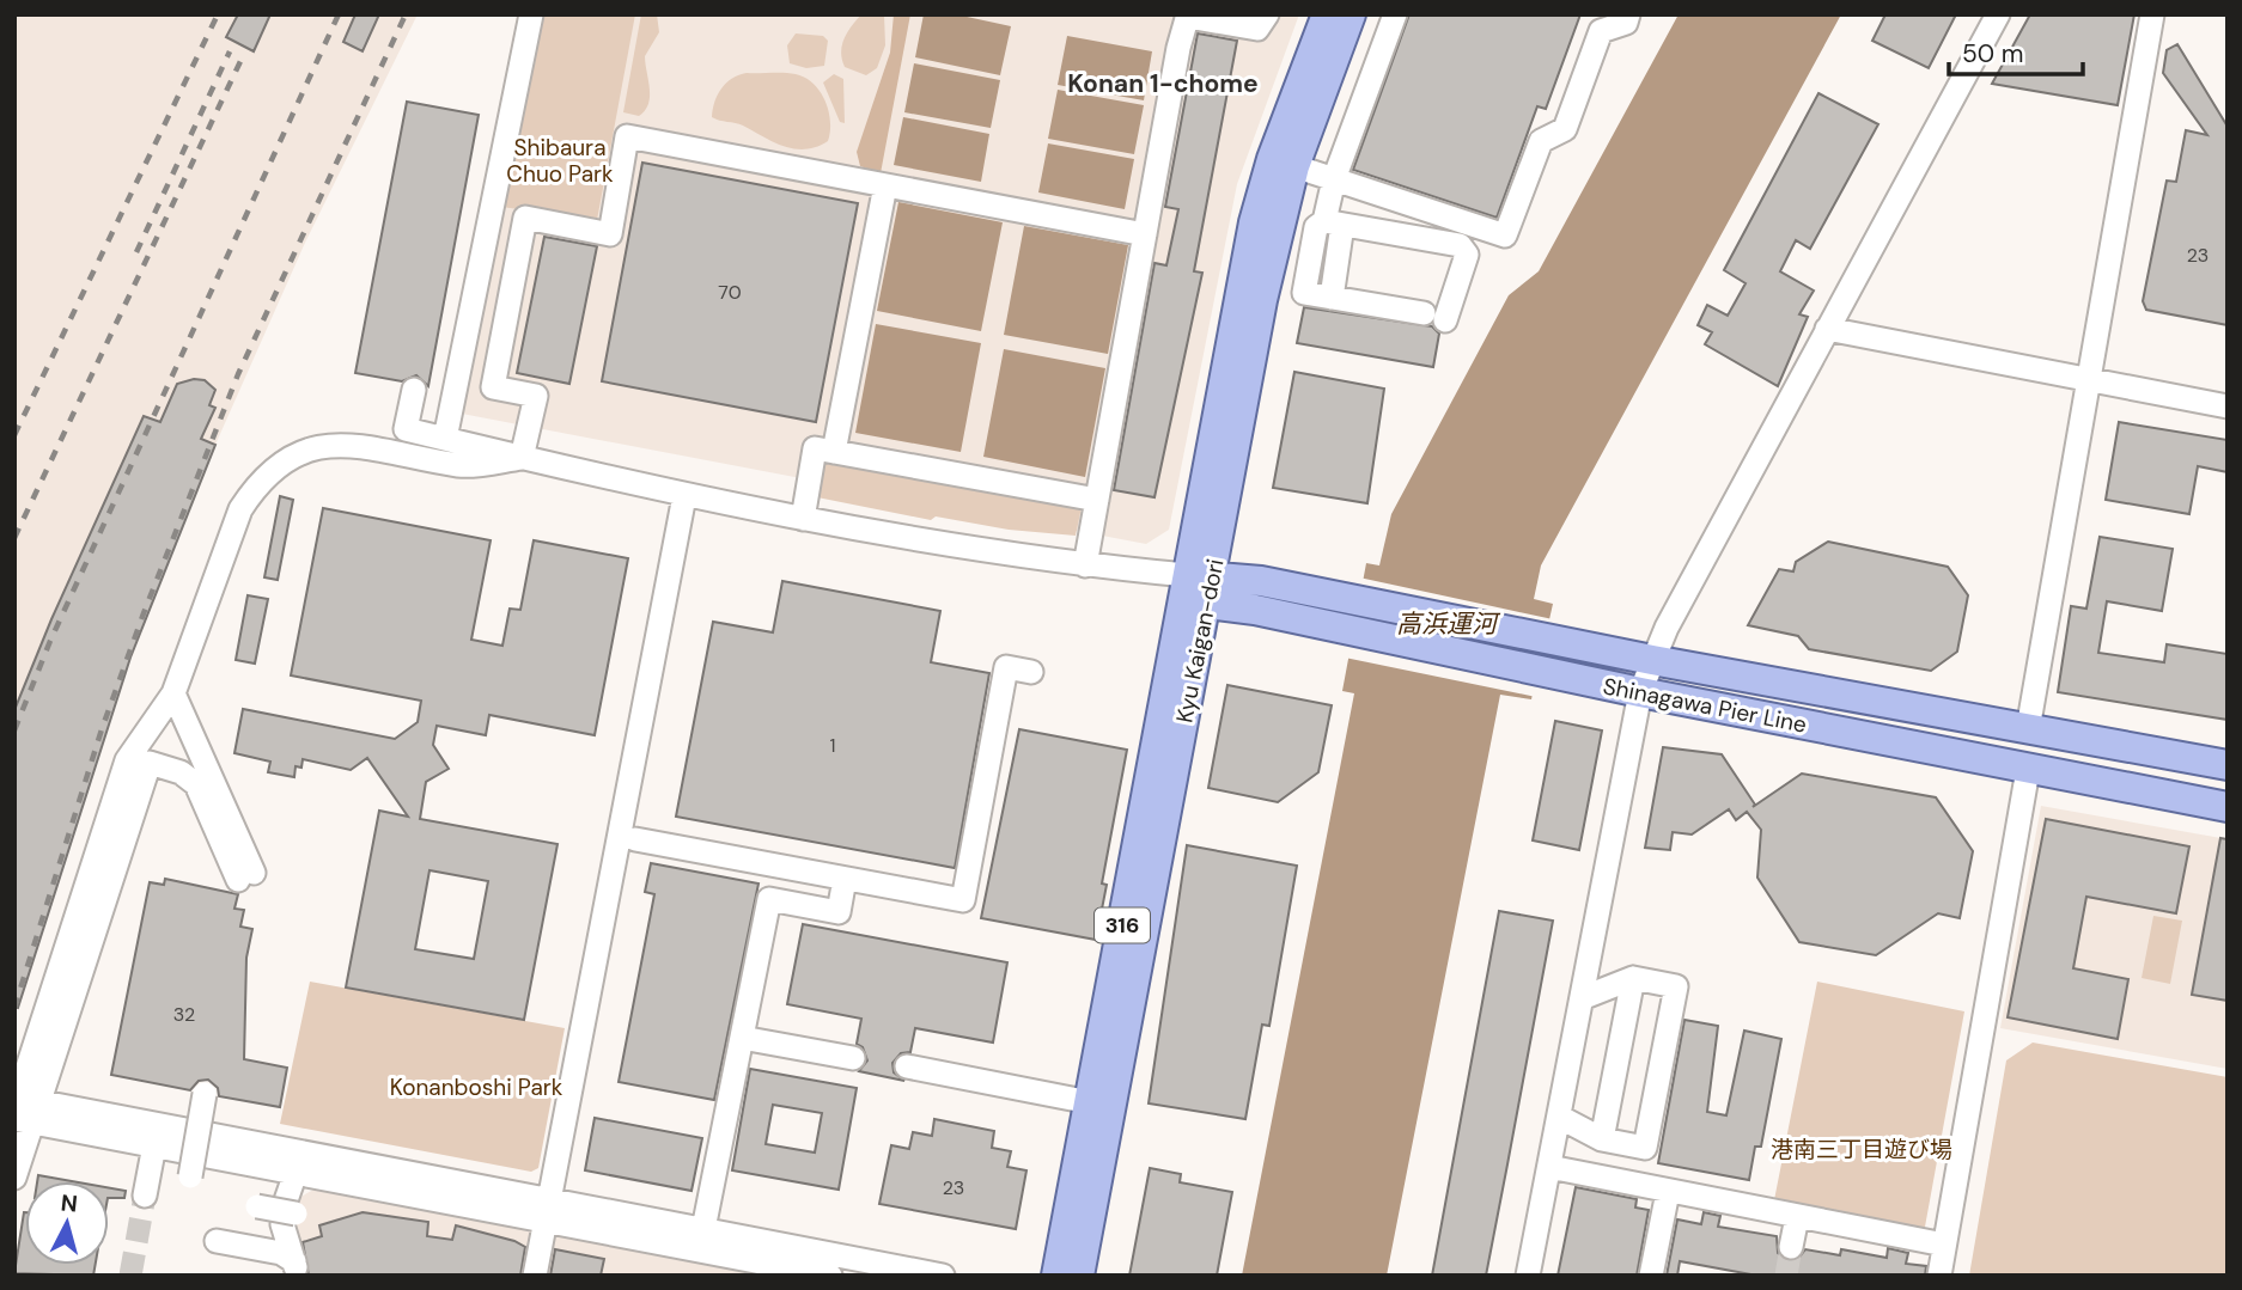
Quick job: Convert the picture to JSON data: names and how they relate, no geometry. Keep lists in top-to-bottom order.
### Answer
{
  "streets": {
    "main road": ["Kyu Kaigan-dori", "Shinagawa Pier Line", "316"]
  },
  "crossings": [
    ["Kyu Kaigan-dori", "Shinagawa Pier Line"]
  ],
  "districts": ["Konan 1-chome"],
  "water": ["高浜運河"],
  "parks": ["Shibaura Chuo Park", "Konanboshi Park", "港南三丁目遊び場"],
  "house_numbers": [
    "23",
    "70",
    "1",
    "32",
    "23"
  ],
  "scale_bar": "50 m",
  "north": "top"
}
